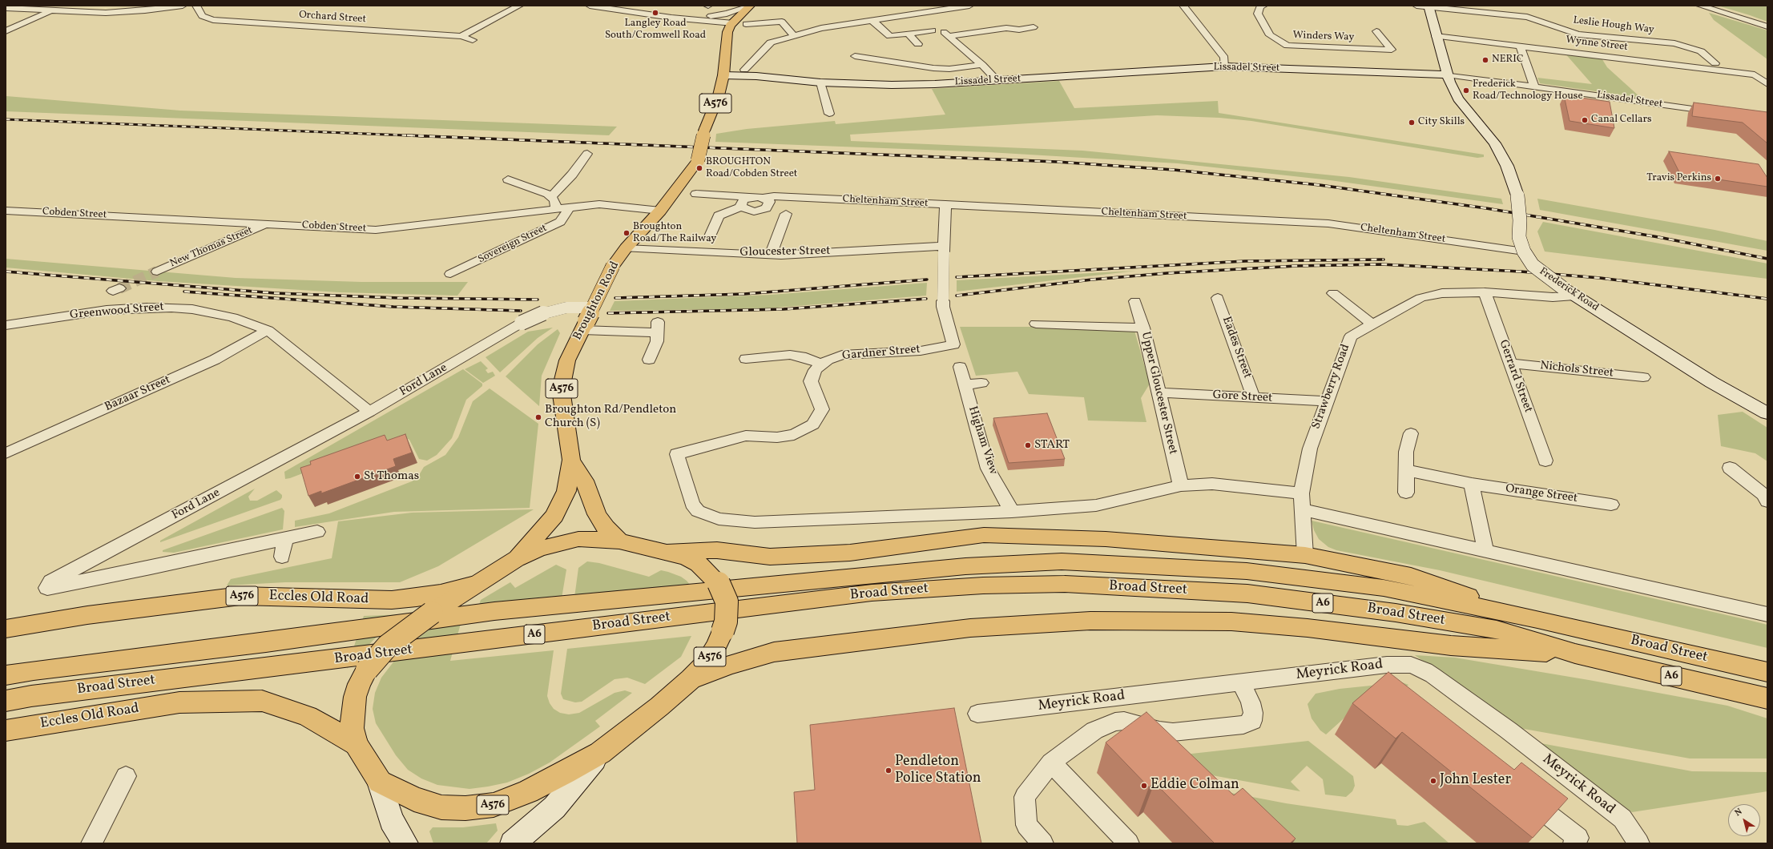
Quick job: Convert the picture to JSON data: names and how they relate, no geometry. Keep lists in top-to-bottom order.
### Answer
{
  "streets": {
    "main road": [
      "A576",
      "Broughton Road",
      "Broad Street",
      "Eccles Old Road",
      "A6"
    ],
    "street": [
      "Orchard Street",
      "Leslie Hough Way",
      "Winders Way",
      "Wynne Street",
      "Lissadel Street",
      "Cheltenham Street",
      "Cobden Street",
      "Sovereign Street",
      "New Thomas Street",
      "Gloucester Street",
      "Frederick Road",
      "Greenwood Street",
      "Eades Street",
      "Gardner Street",
      "Nichols Street",
      "Gerrard Street",
      "Ford Lane",
      "Strawberry Road",
      "Upper Gloucester Street",
      "Bazaar Street",
      "Gore Street",
      "Higham View",
      "Orange Street",
      "Meyrick Road"
    ]
  },
  "crossings": [
    ["Leslie Hough Way", "Frederick Road"],
    ["Wynne Street", "Frederick Road"],
    ["Lissadel Street", "A576"],
    ["Lissadel Street", "Frederick Road"],
    ["Lissadel Street", "Broughton Road"],
    ["A576", "Broughton Road"],
    ["A576", "Eccles Old Road"],
    ["Cheltenham Street", "Frederick Road"],
    ["Cheltenham Street", "Gardner Street"],
    ["Cobden Street", "Sovereign Street"],
    ["Cobden Street", "New Thomas Street"],
    ["Cobden Street", "Broughton Road"],
    ["Gloucester Street", "Broughton Road"],
    ["Gloucester Street", "Gardner Street"],
    ["Frederick Road", "Strawberry Road"],
    ["Broughton Road", "Ford Lane"],
    ["Greenwood Street", "Ford Lane"],
    ["Greenwood Street", "Bazaar Street"],
    ["Eades Street", "Gore Street"],
    ["Gardner Street", "Higham View"],
    ["Nichols Street", "Gerrard Street"],
    ["Gerrard Street", "Strawberry Road"],
    ["Strawberry Road", "Gore Street"],
    ["Upper Gloucester Street", "Gore Street"]
  ],
  "places": [
    "Langley Road South/Cromwell Road",
    "NERIC",
    "Frederick Road/Technology House",
    "Canal Cellars",
    "City Skills",
    "BROUGHTON Road/Cobden Street",
    "Travis Perkins",
    "Broughton Road/The Railway",
    "Broughton Rd/Pendleton Church (S)",
    "START",
    "St Thomas",
    "Pendleton Police Station",
    "John Lester",
    "Eddie Colman"
  ],
  "north": "top left"
}
